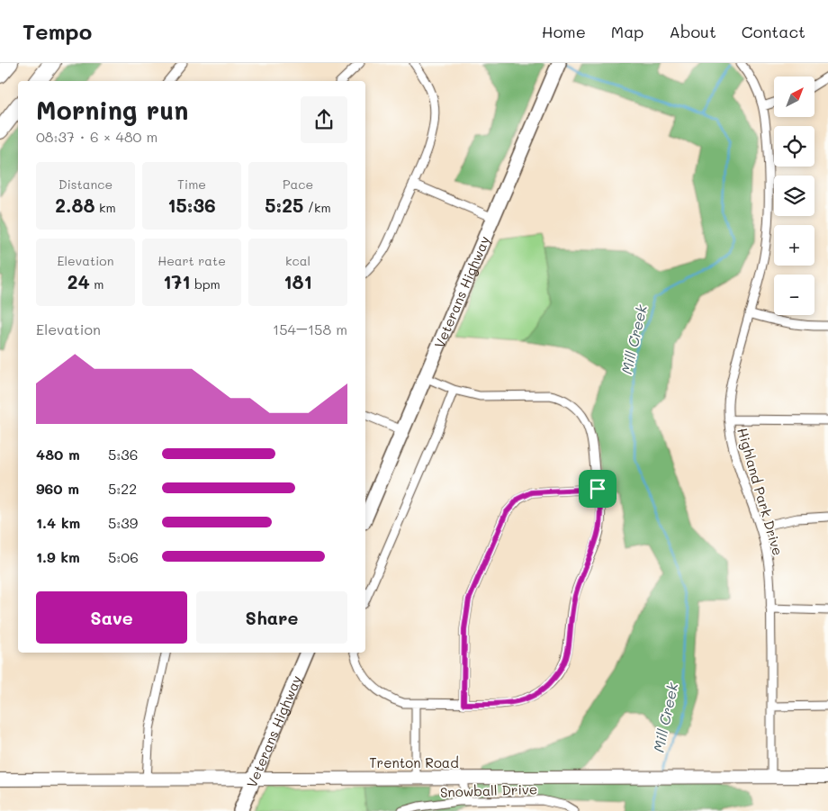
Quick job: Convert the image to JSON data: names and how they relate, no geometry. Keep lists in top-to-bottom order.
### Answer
{
  "streets": {
    "main road": ["Veterans Highway", "Trenton Road"],
    "street": ["Highland Park Drive", "Snowball Drive"]
  },
  "crossings": [
    ["Veterans Highway", "Trenton Road"],
    ["Highland Park Drive", "Trenton Road"]
  ],
  "water": ["Mill Creek"],
  "north": "top right",
  "page": {
    "header": "Tempo",
    "nav": [
      "Home",
      "Map",
      "About",
      "Contact"
    ],
    "map_buttons": ["+", "−"],
    "heading": ["Morning run", "08:37 · 6 × 480 m"],
    "stats": [
      ["Distance", "2.88 km"],
      ["Time", "15:36"],
      ["Pace", "5:25 /km"],
      ["Elevation", "24 m"],
      ["Heart rate", "171 bpm"],
      ["kcal", "181"]
    ],
    "chart": ["Elevation", "154–158 m"],
    "list": [
      {
        "name": "480 m",
        "note": "5:36"
      },
      {
        "name": "960 m",
        "note": "5:22"
      },
      {
        "name": "1.4 km",
        "note": "5:39"
      },
      {
        "name": "1.9 km",
        "note": "5:06"
      }
    ],
    "buttons": ["Save", "Share"]
  }
}
